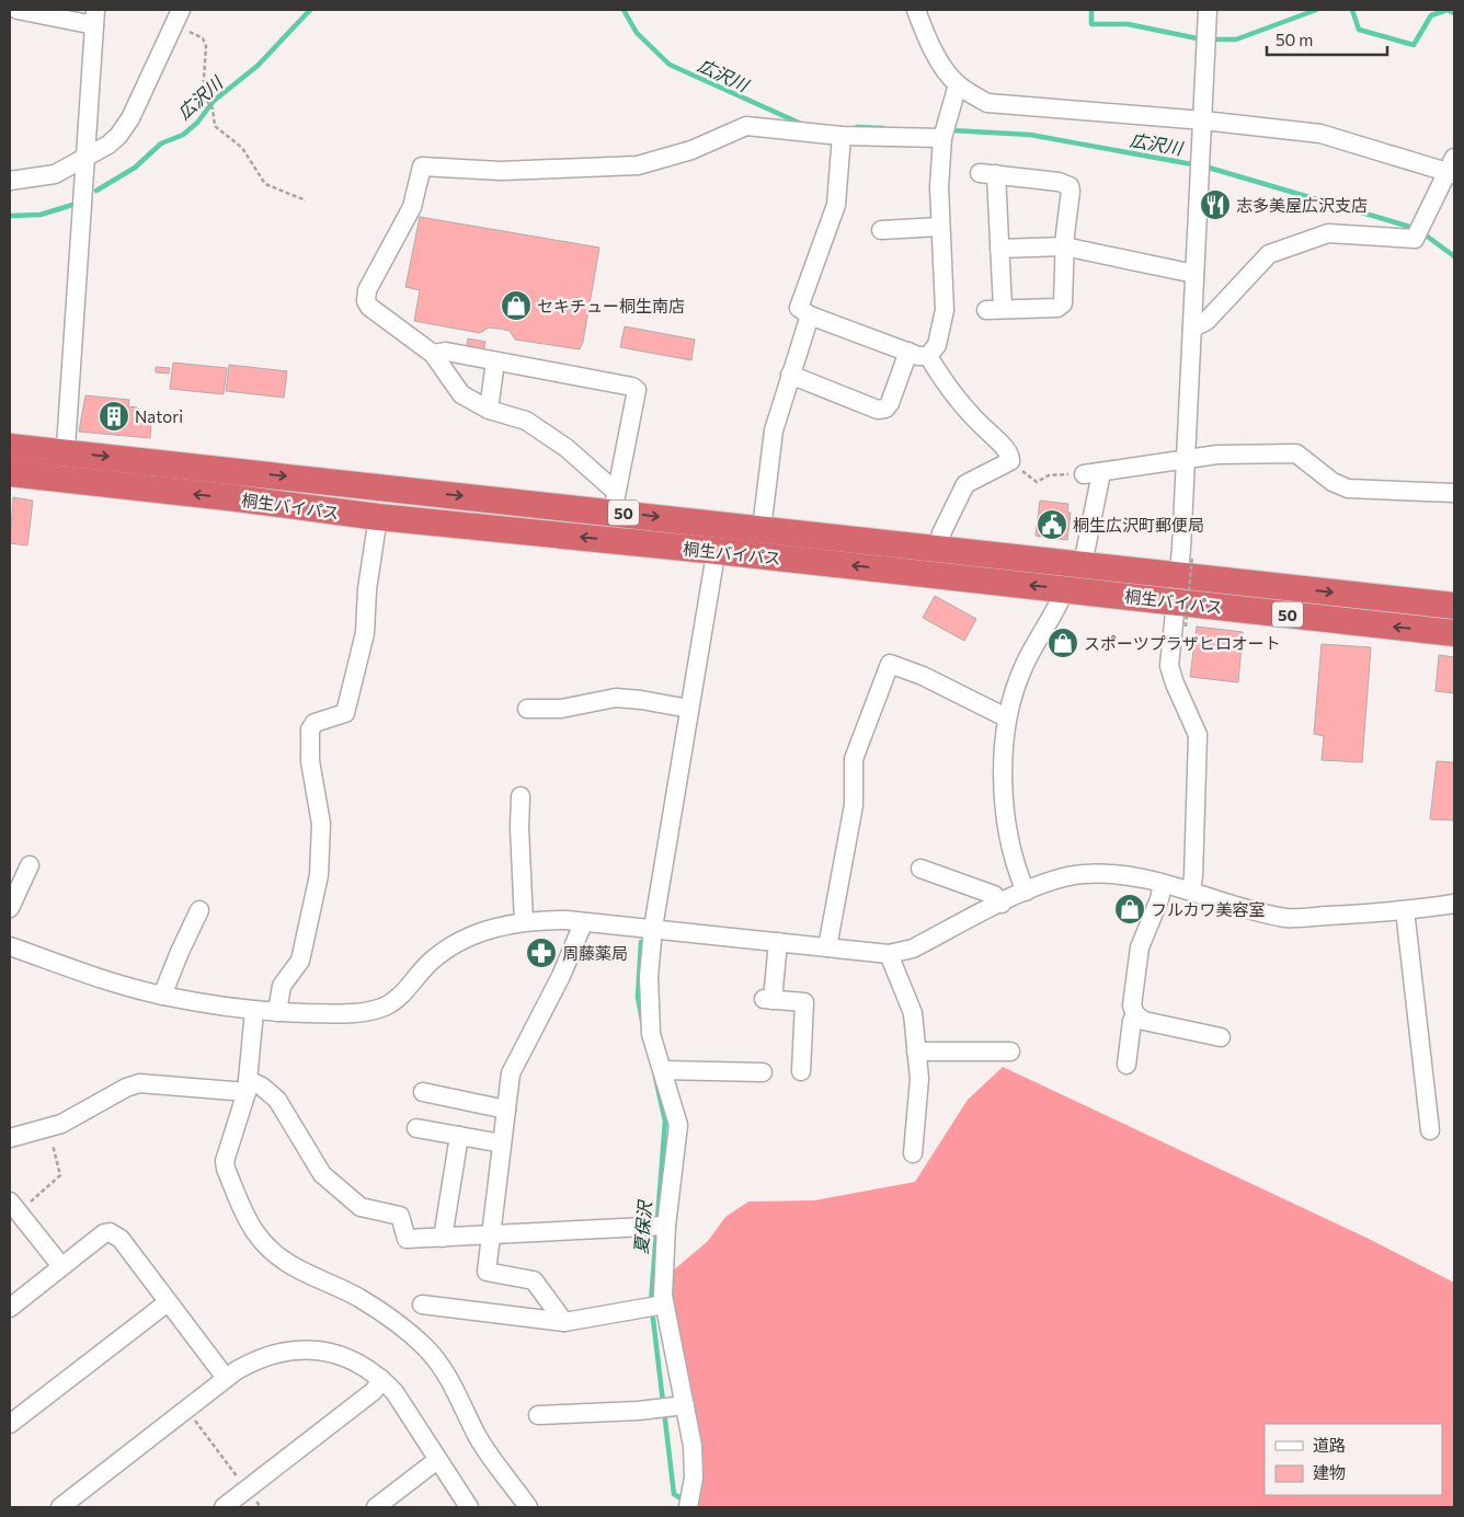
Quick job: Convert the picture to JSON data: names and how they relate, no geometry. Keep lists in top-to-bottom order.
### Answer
{
  "streets": {
    "highway": ["桐生バイパス", "50"]
  },
  "water": ["広沢川", "夏保沢"],
  "places": {
    "restaurant": ["志多美屋広沢支店"],
    "shop": ["セキチュー桐生南店", "スポーツプラザヒロオート", "フルカワ美容室"],
    "building": ["Natori"],
    "public building": ["桐生広沢町郵便局"],
    "pharmacy": ["周藤薬局"]
  },
  "legend": ["道路", "建物"],
  "scale_bar": "50 m"
}
